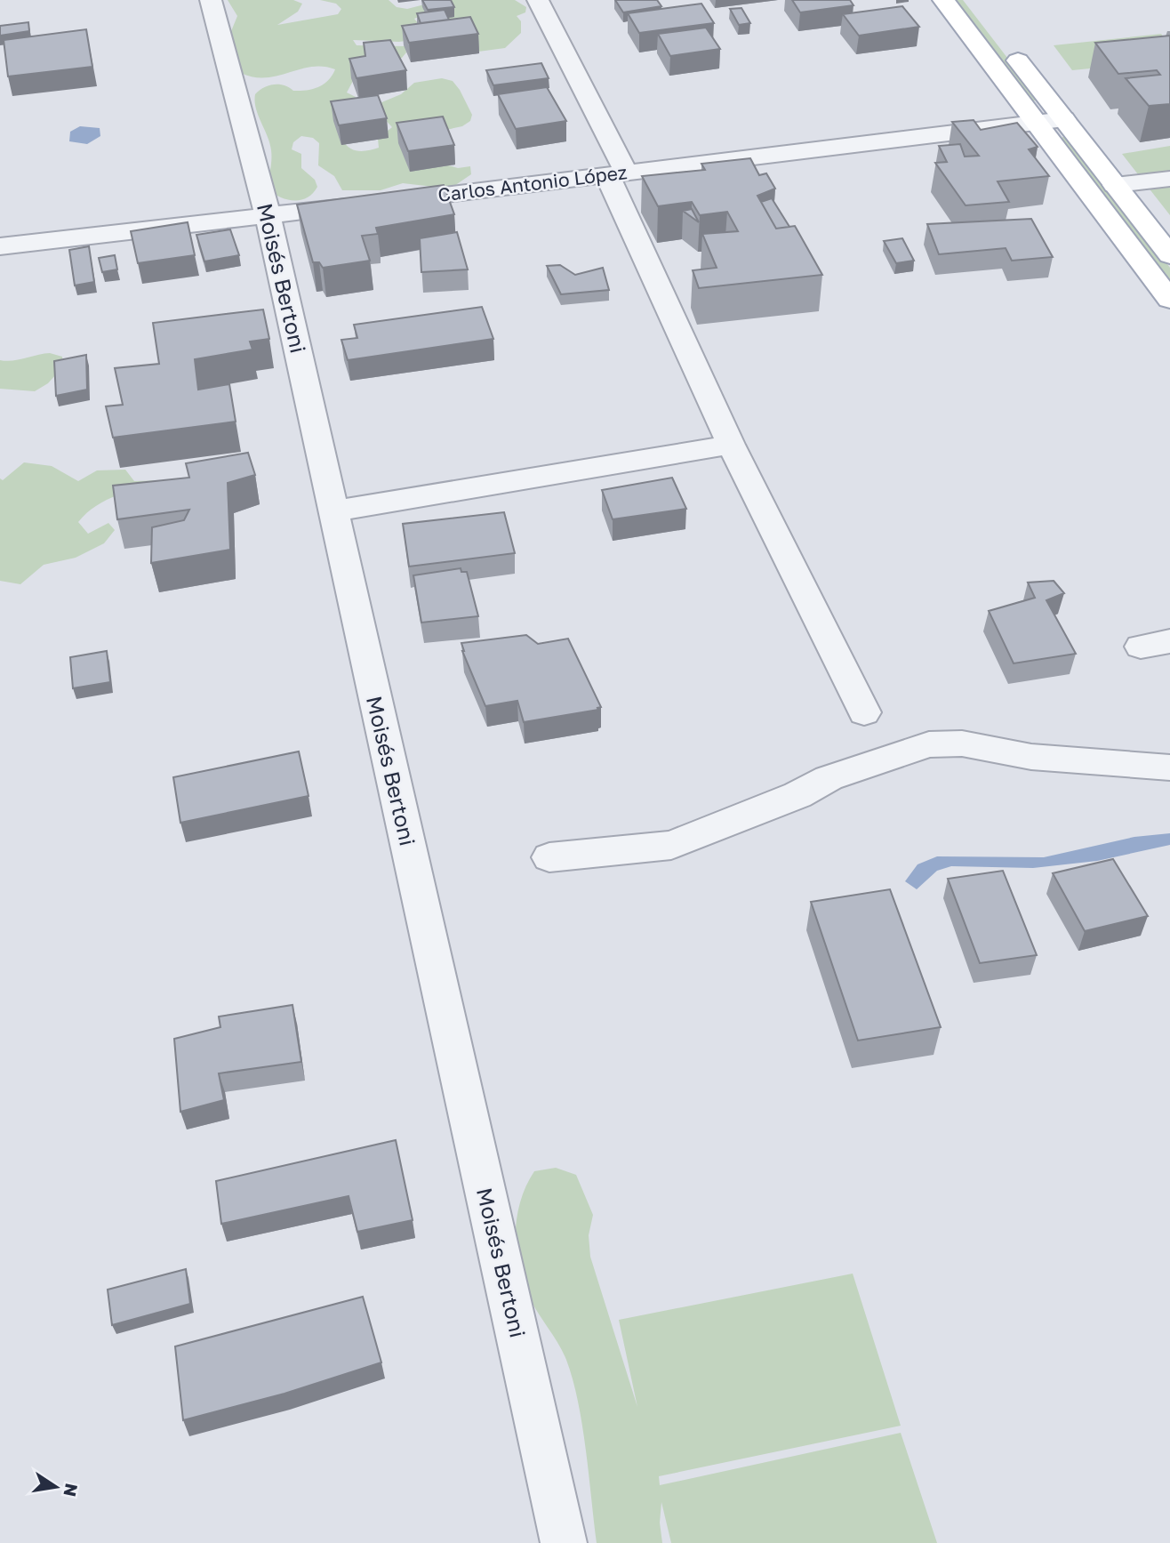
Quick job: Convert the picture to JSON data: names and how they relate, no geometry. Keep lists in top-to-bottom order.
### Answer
{
  "streets": {
    "street": ["Carlos Antonio López", "Moisés Bertoni"]
  },
  "crossings": [
    ["Carlos Antonio López", "Moisés Bertoni"]
  ],
  "north": "right"
}
